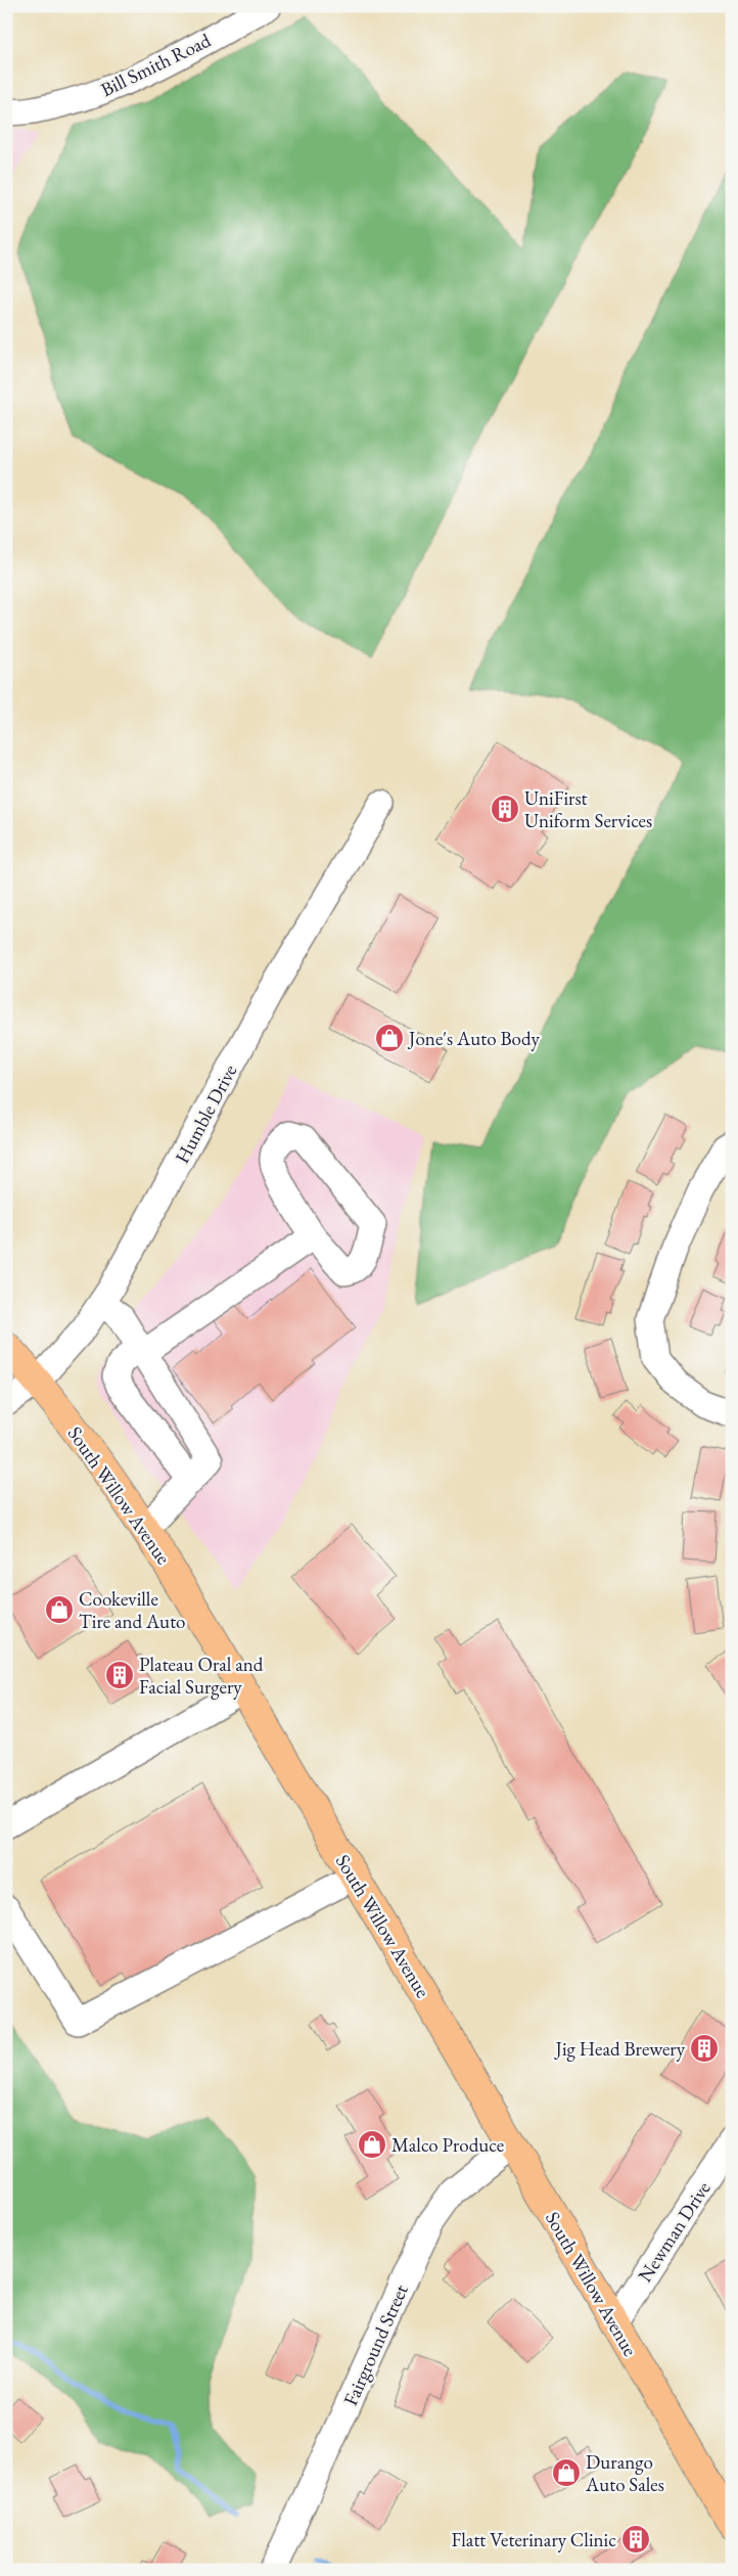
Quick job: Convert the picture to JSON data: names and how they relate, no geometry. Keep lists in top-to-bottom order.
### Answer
{
  "streets": {
    "main road": ["South Willow Avenue"],
    "street": [
      "Bill Smith Road",
      "Humble Drive",
      "Newman Drive",
      "Fairground Street"
    ]
  },
  "crossings": [
    ["Humble Drive", "South Willow Avenue"],
    ["South Willow Avenue", "Newman Drive"],
    ["South Willow Avenue", "Fairground Street"]
  ],
  "places": {
    "building": [
      "UniFirst Uniform Services",
      "Plateau Oral and Facial Surgery",
      "Jig Head Brewery",
      "Flatt Veterinary Clinic"
    ],
    "shop": [
      "Jone's Auto Body",
      "Cookeville Tire and Auto",
      "Malco Produce",
      "Durango Auto Sales"
    ]
  }
}
